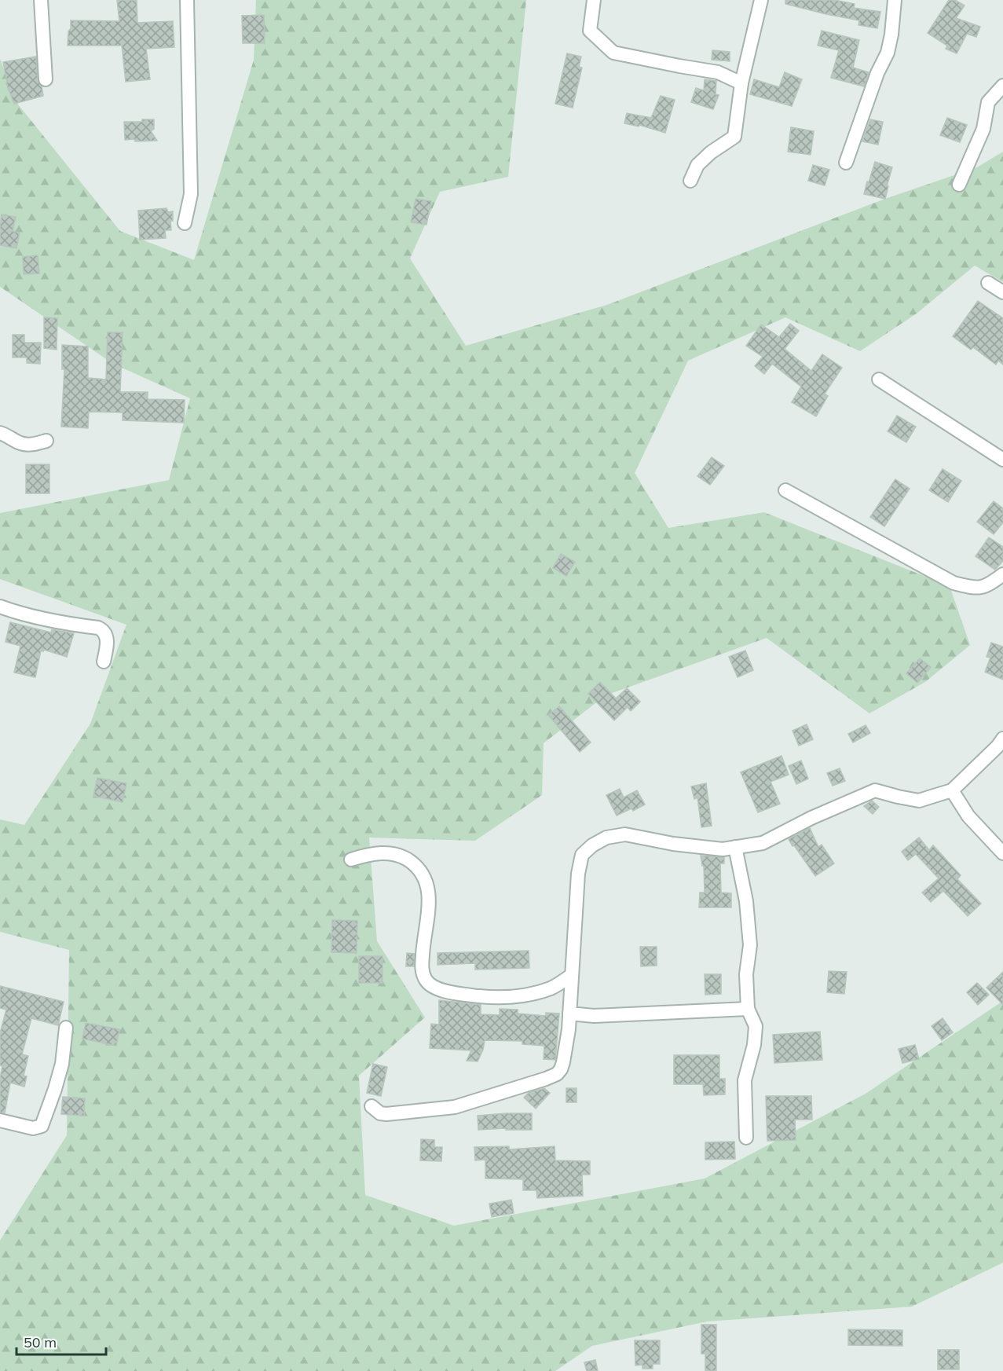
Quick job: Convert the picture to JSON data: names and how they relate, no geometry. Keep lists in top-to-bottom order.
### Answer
{
  "scale_bar": "50 m"
}
